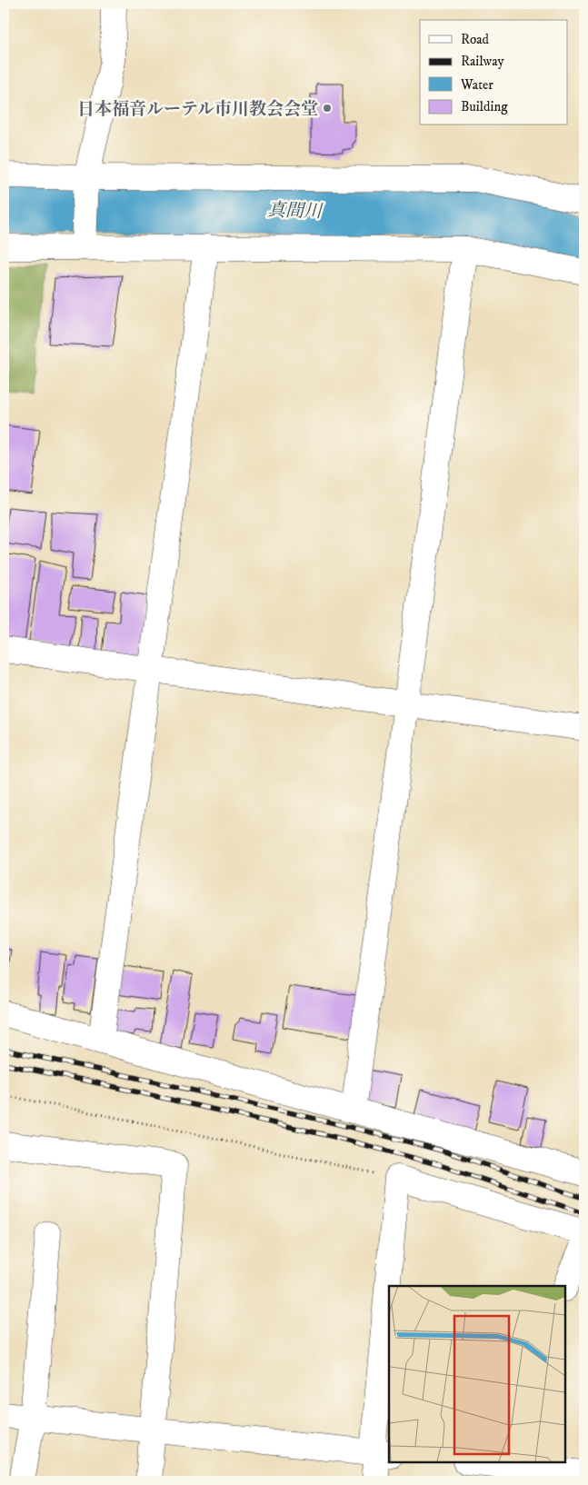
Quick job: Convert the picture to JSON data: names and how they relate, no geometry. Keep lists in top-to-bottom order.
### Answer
{
  "water": ["真間川"],
  "places": ["日本福音ルーテル市川教会会堂"],
  "legend": [
    "Road",
    "Railway",
    "Water",
    "Building"
  ]
}
